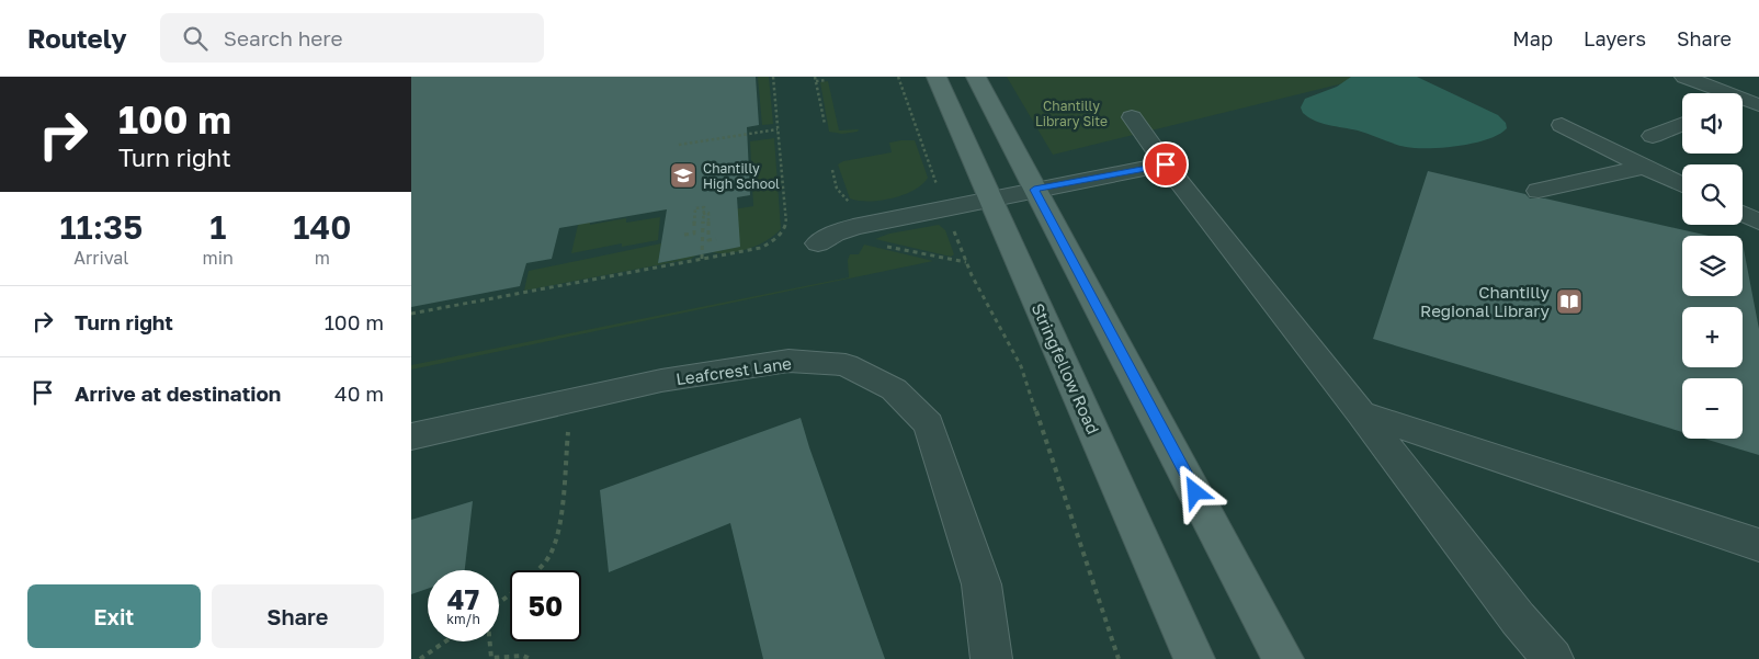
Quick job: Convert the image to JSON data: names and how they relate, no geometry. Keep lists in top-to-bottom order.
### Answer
{
  "streets": {
    "main road": ["Stringfellow Road"],
    "street": ["Leafcrest Lane"]
  },
  "parks": ["Chantilly Library Site"],
  "places": {
    "school or university": ["Chantilly High School"],
    "library": ["Chantilly Regional Library"]
  },
  "page": {
    "header": "Routely",
    "search": "Search here",
    "nav": ["Map", "Layers", "Share"],
    "turn": ["100 m", "Turn right"],
    "map_buttons": ["+", "−"],
    "eta": [
      "11:35",
      "Arrival",
      "1",
      "min",
      "140",
      "m"
    ],
    "list": [
      {
        "name": "Turn right",
        "value": "100 m"
      },
      {
        "name": "Arrive at destination",
        "value": "40 m"
      }
    ],
    "speed": "47 km/h",
    "limit": "50",
    "buttons": ["Exit", "Share"]
  }
}
